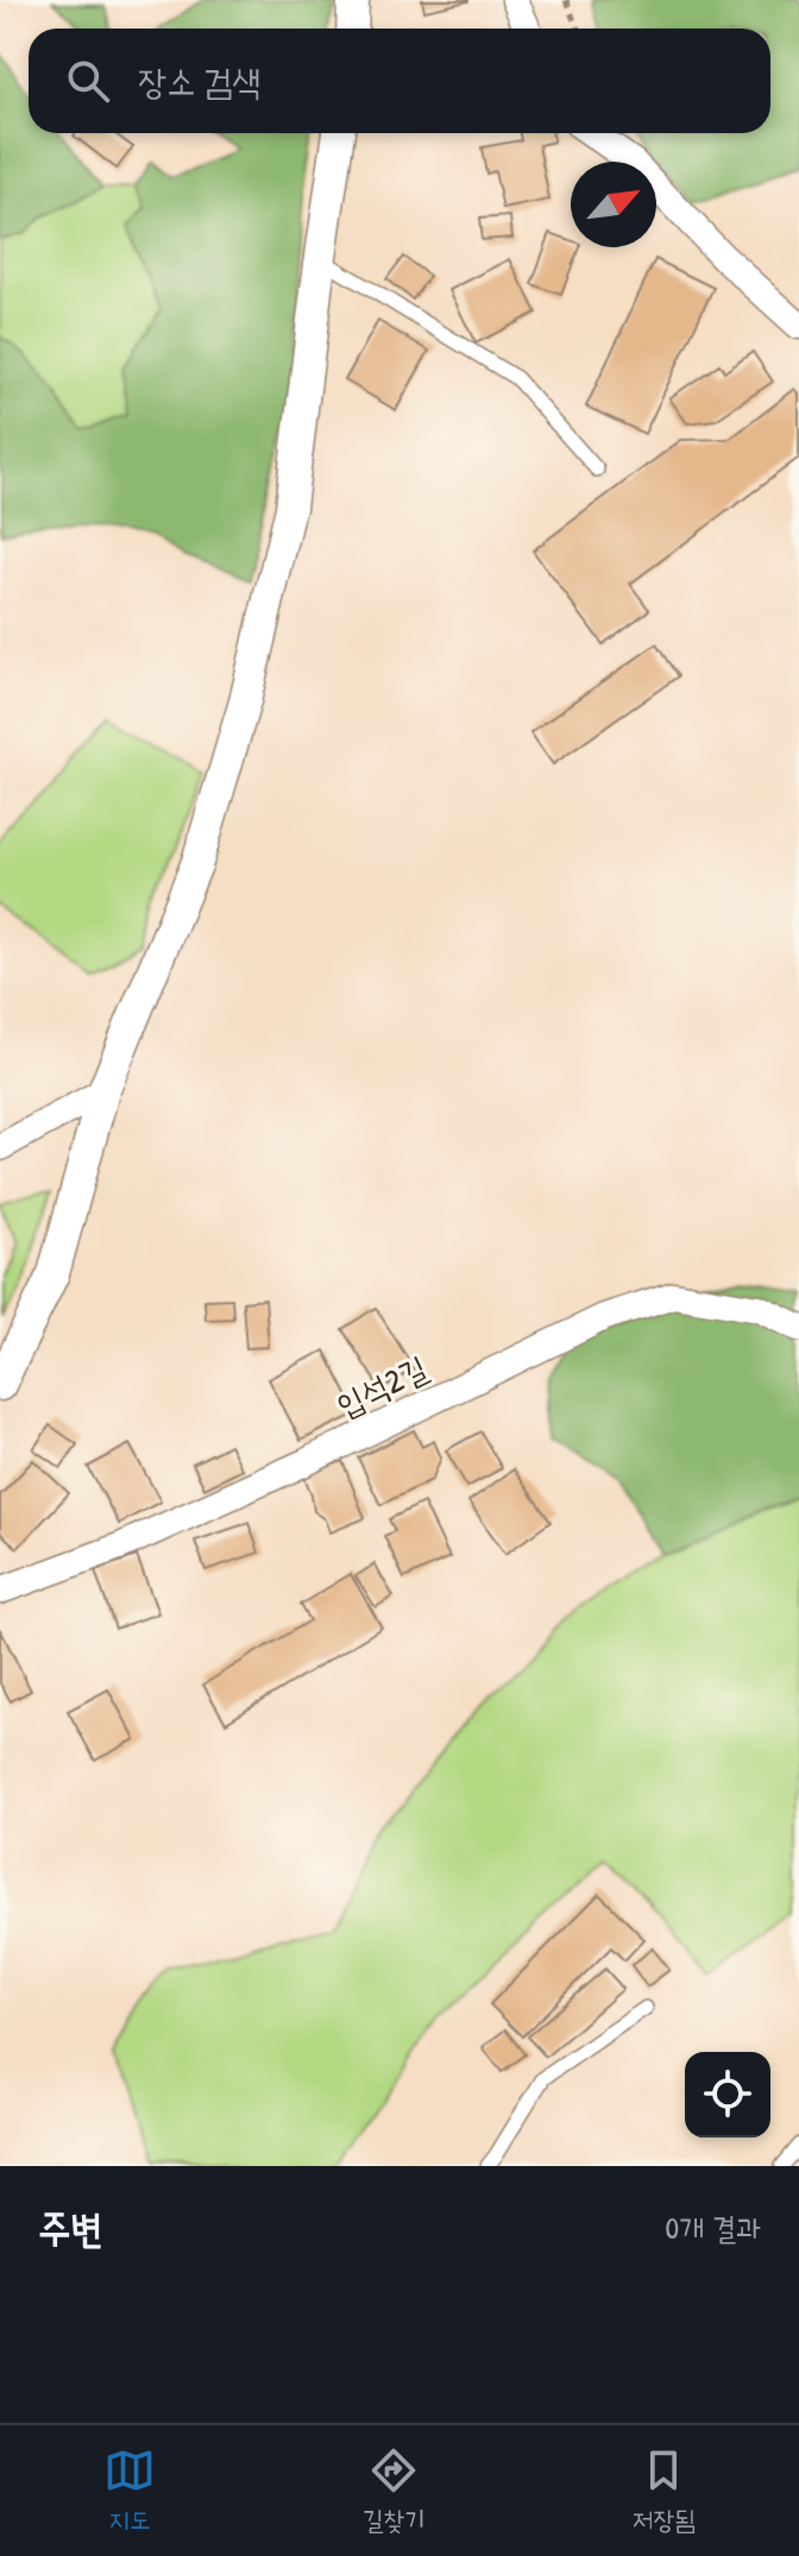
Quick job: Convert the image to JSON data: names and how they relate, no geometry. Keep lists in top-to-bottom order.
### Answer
{
  "streets": {
    "street": ["입석2길"]
  },
  "north": "top right",
  "page": {
    "search": "장소 검색",
    "heading": ["주변", "0개 결과"],
    "nav": ["지도", "길찾기", "저장됨"]
  }
}
